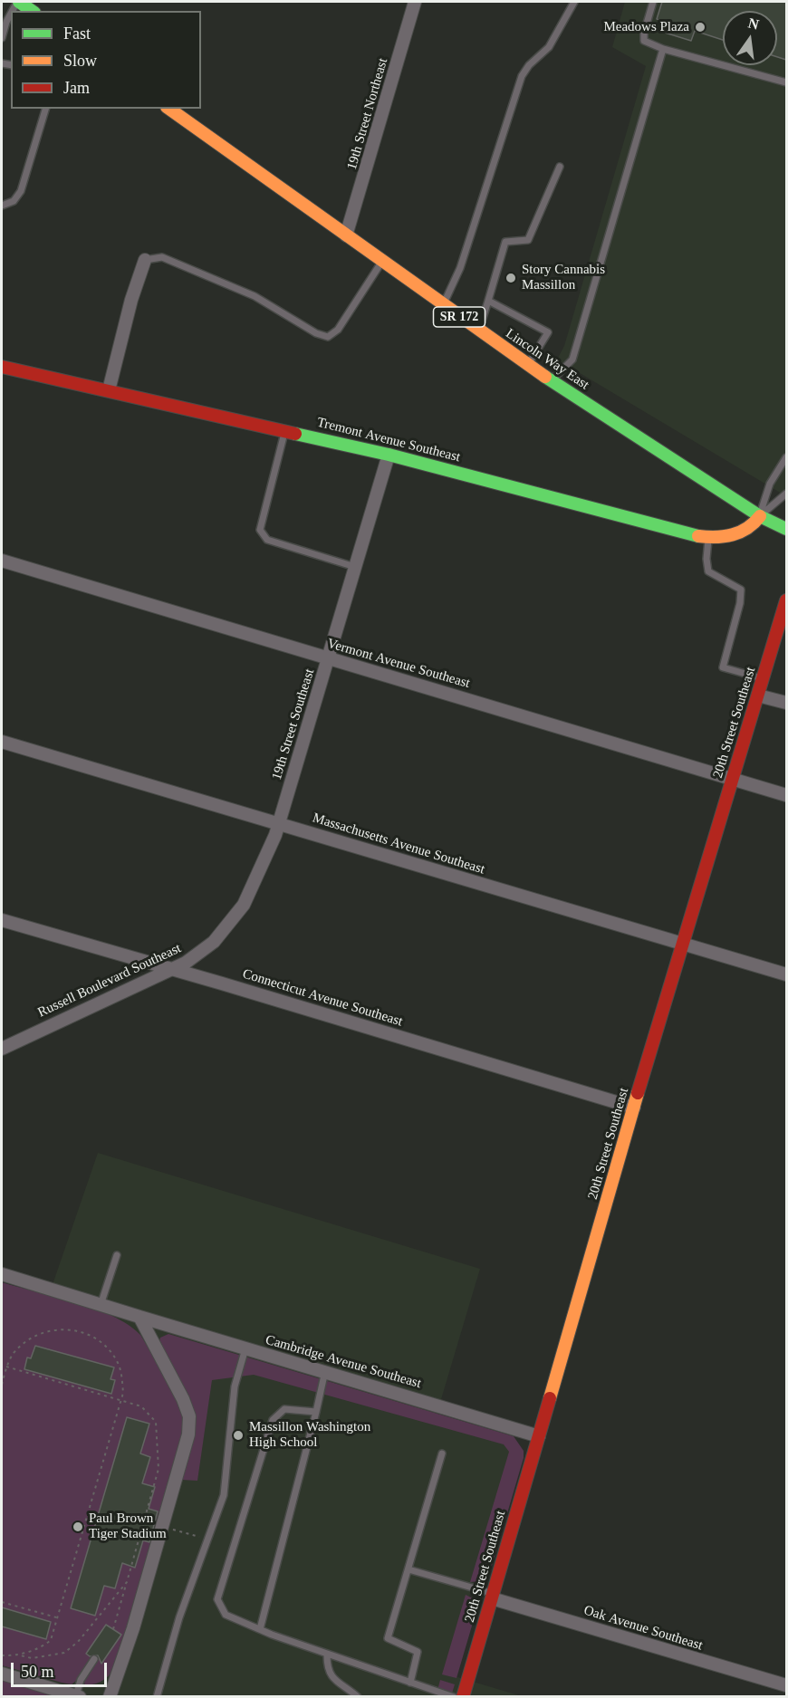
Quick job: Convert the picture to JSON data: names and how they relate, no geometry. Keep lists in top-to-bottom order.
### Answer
{
  "streets": {
    "street": [
      "19th Street Northeast",
      "SR 172",
      "Lincoln Way East",
      "Tremont Avenue Southeast",
      "Vermont Avenue Southeast",
      "20th Street Southeast",
      "19th Street Southeast",
      "Massachusetts Avenue Southeast",
      "Russell Boulevard Southeast",
      "Connecticut Avenue Southeast",
      "Cambridge Avenue Southeast",
      "Oak Avenue Southeast"
    ]
  },
  "crossings": [
    ["19th Street Northeast", "Lincoln Way East"],
    ["Lincoln Way East", "Tremont Avenue Southeast"],
    ["Tremont Avenue Southeast", "19th Street Southeast"],
    ["Vermont Avenue Southeast", "20th Street Southeast"],
    ["Vermont Avenue Southeast", "19th Street Southeast"],
    ["20th Street Southeast", "Massachusetts Avenue Southeast"],
    ["20th Street Southeast", "Connecticut Avenue Southeast"],
    ["20th Street Southeast", "Cambridge Avenue Southeast"],
    ["20th Street Southeast", "Oak Avenue Southeast"],
    ["19th Street Southeast", "Massachusetts Avenue Southeast"],
    ["19th Street Southeast", "Russell Boulevard Southeast"],
    ["Russell Boulevard Southeast", "Connecticut Avenue Southeast"]
  ],
  "places": [
    "Meadows Plaza",
    "Story Cannabis Massillon",
    "Massillon Washington High School",
    "Paul Brown Tiger Stadium"
  ],
  "legend": ["Fast", "Slow", "Jam"],
  "scale_bar": "50 m",
  "north": "top"
}
